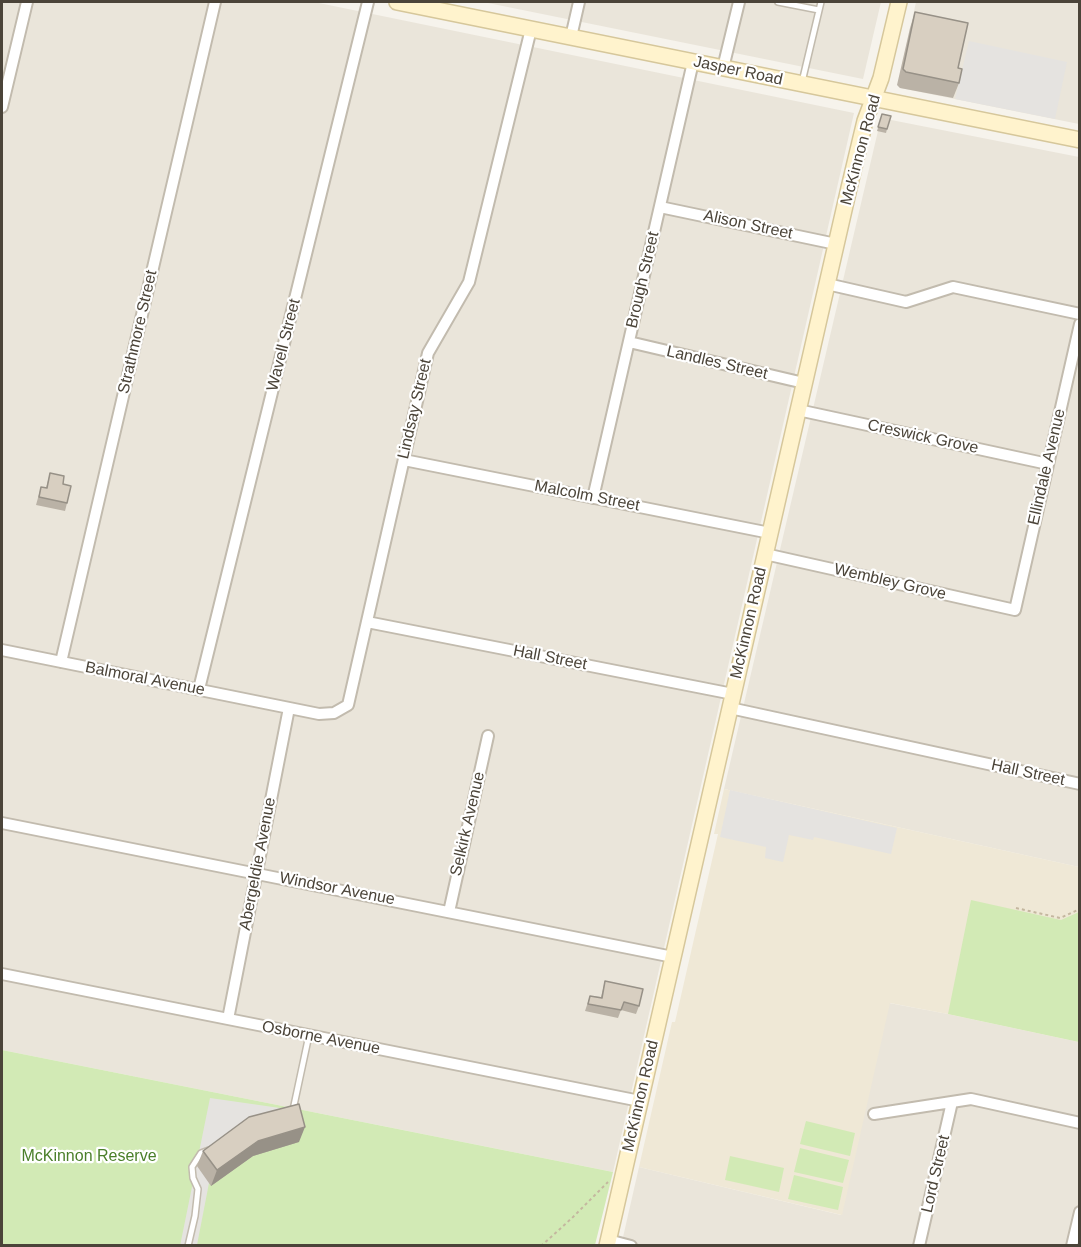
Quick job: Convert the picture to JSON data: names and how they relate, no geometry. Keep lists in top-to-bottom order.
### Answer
{
  "streets": {
    "street": [
      "Jasper Road",
      "McKinnon Road",
      "Alison Street",
      "Brough Street",
      "Strathmore Street",
      "Wavell Street",
      "Landles Street",
      "Lindsay Street",
      "Creswick Grove",
      "Ellindale Avenue",
      "Malcolm Street",
      "Wembley Grove",
      "Hall Street",
      "Balmoral Avenue",
      "Selkirk Avenue",
      "Abergeldie Avenue",
      "Windsor Avenue",
      "Osborne Avenue",
      "Lord Street"
    ]
  },
  "crossings": [
    ["Jasper Road", "McKinnon Road"],
    ["Jasper Road", "Brough Street"],
    ["Jasper Road", "Lindsay Street"],
    ["McKinnon Road", "Alison Street"],
    ["McKinnon Road", "Landles Street"],
    ["McKinnon Road", "Creswick Grove"],
    ["McKinnon Road", "Malcolm Street"],
    ["McKinnon Road", "Wembley Grove"],
    ["McKinnon Road", "Hall Street"],
    ["McKinnon Road", "Windsor Avenue"],
    ["McKinnon Road", "Osborne Avenue"],
    ["Alison Street", "Brough Street"],
    ["Brough Street", "Landles Street"],
    ["Brough Street", "Malcolm Street"],
    ["Strathmore Street", "Balmoral Avenue"],
    ["Wavell Street", "Balmoral Avenue"],
    ["Lindsay Street", "Malcolm Street"],
    ["Lindsay Street", "Hall Street"],
    ["Lindsay Street", "Balmoral Avenue"],
    ["Lindsay Street", "Abergeldie Avenue"],
    ["Creswick Grove", "Ellindale Avenue"],
    ["Ellindale Avenue", "Wembley Grove"],
    ["Balmoral Avenue", "Abergeldie Avenue"],
    ["Selkirk Avenue", "Windsor Avenue"],
    ["Abergeldie Avenue", "Windsor Avenue"],
    ["Abergeldie Avenue", "Osborne Avenue"]
  ],
  "parks": ["McKinnon Reserve"]
}
